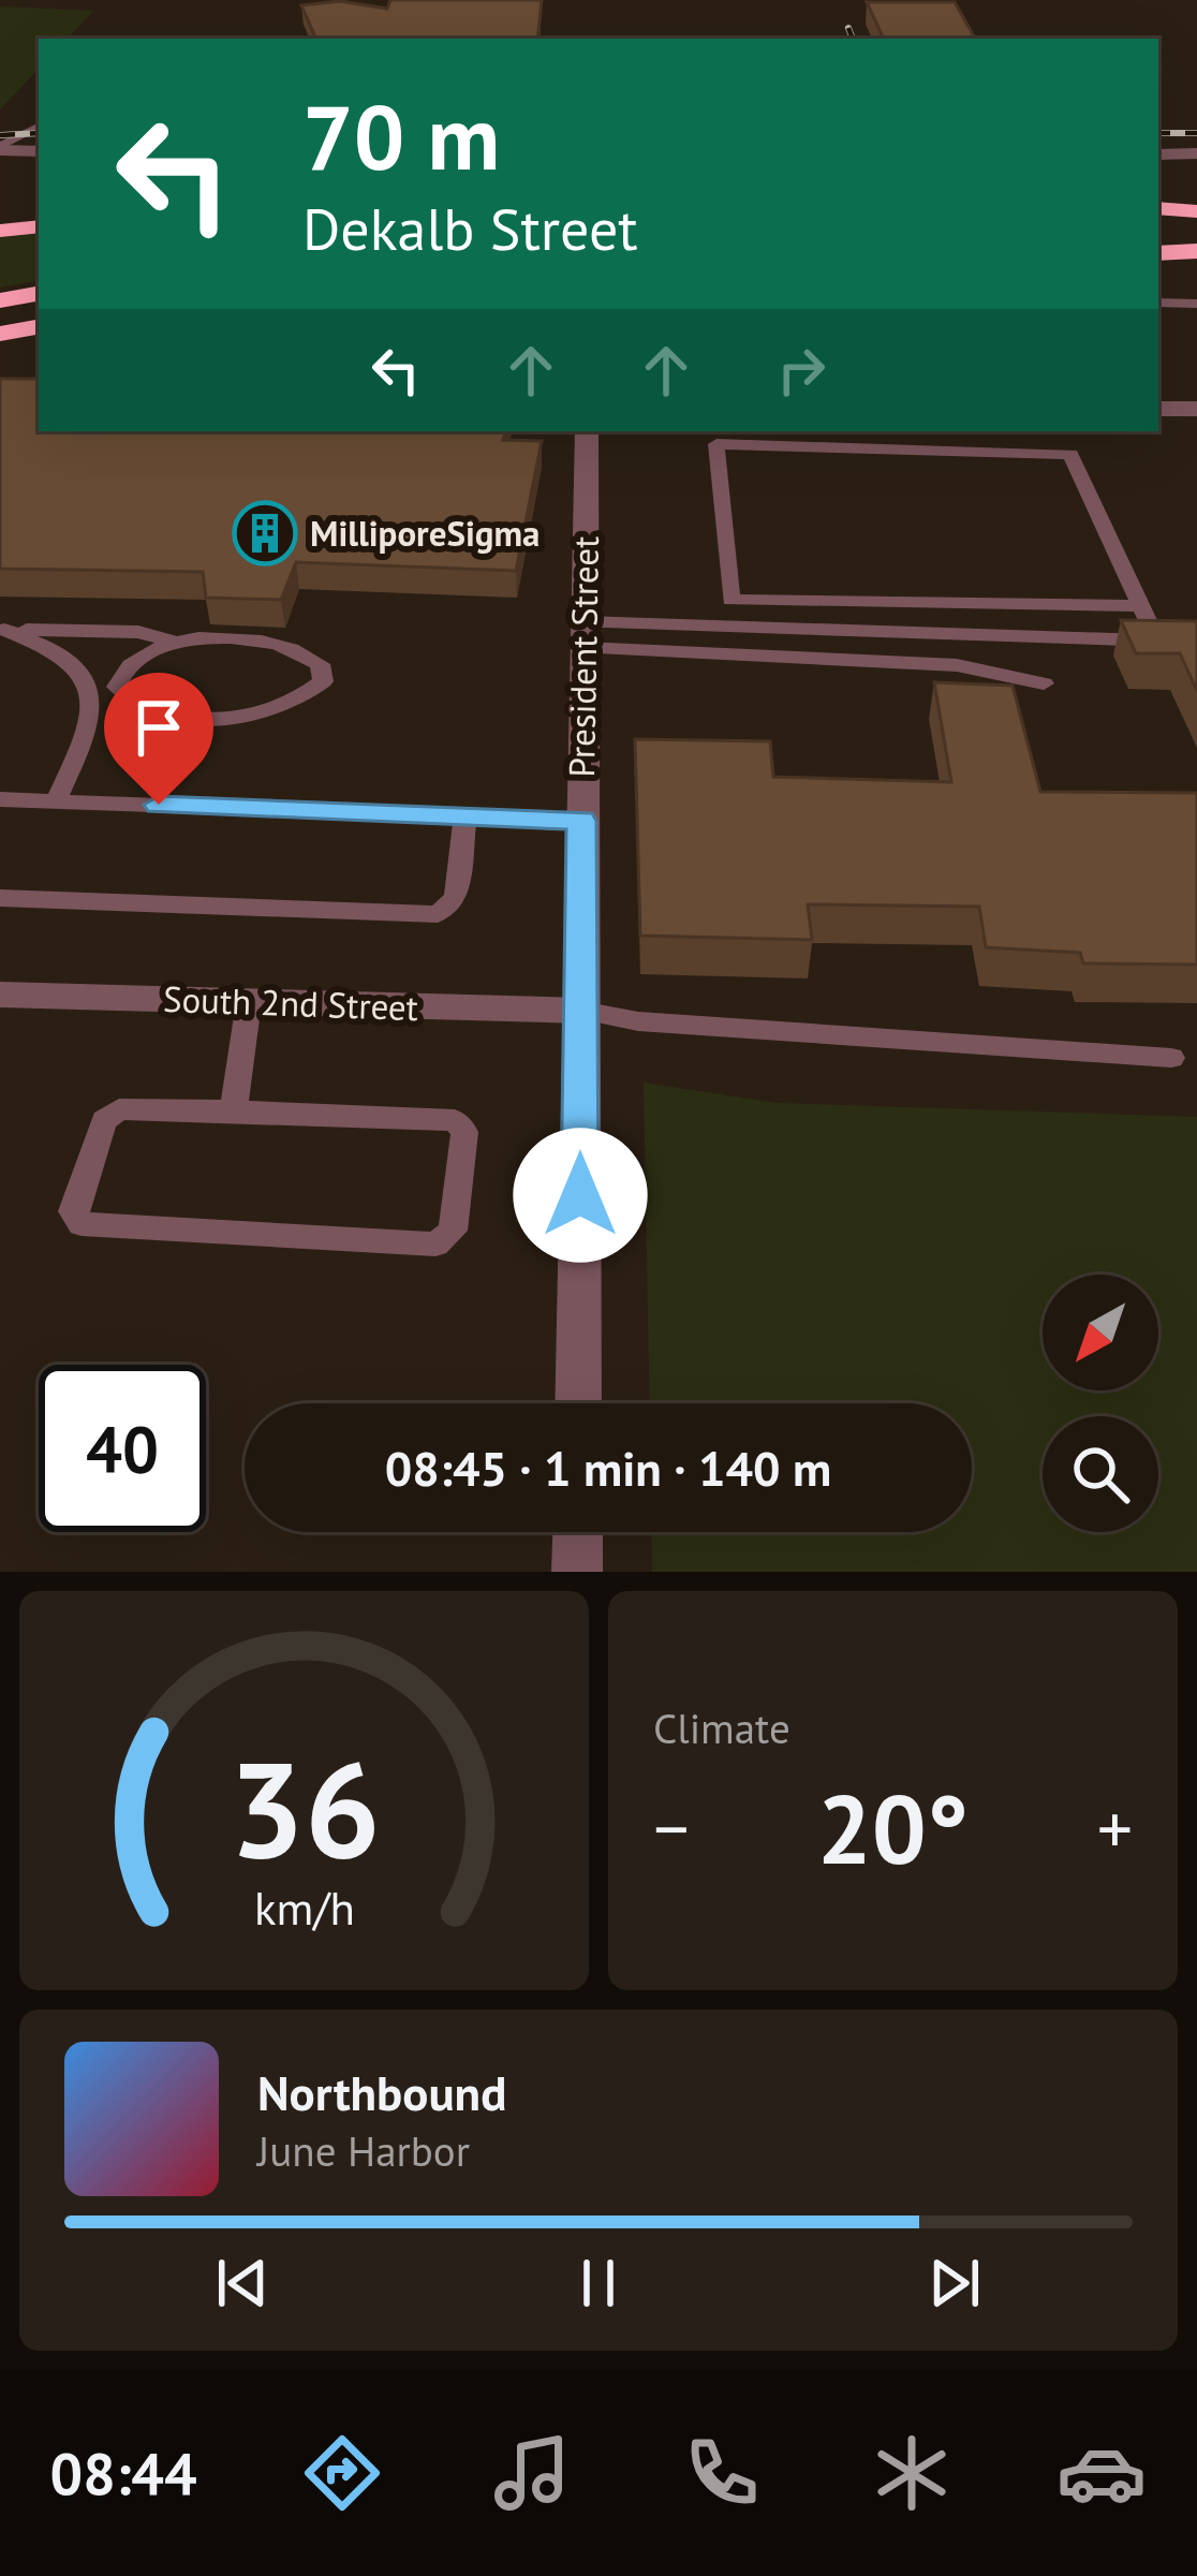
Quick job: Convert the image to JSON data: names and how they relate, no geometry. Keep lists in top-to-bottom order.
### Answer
{
  "streets": {
    "street": ["President Street", "South 2nd Street"]
  },
  "crossings": [
    ["President Street", "South 2nd Street"]
  ],
  "places": {
    "building": ["MilliporeSigma"]
  },
  "north": "bottom left",
  "page": {
    "turn": ["70 m", "Dekalb Street"],
    "limit": "40",
    "trip": "08:45 · 1 min · 140 m",
    "tile": "Climate",
    "heat": ["−", "20°", "+"],
    "song": ["Northbound", "June Harbor"],
    "tabs": "08:44",
    "gauge": ["36", "km/h"]
  }
}
